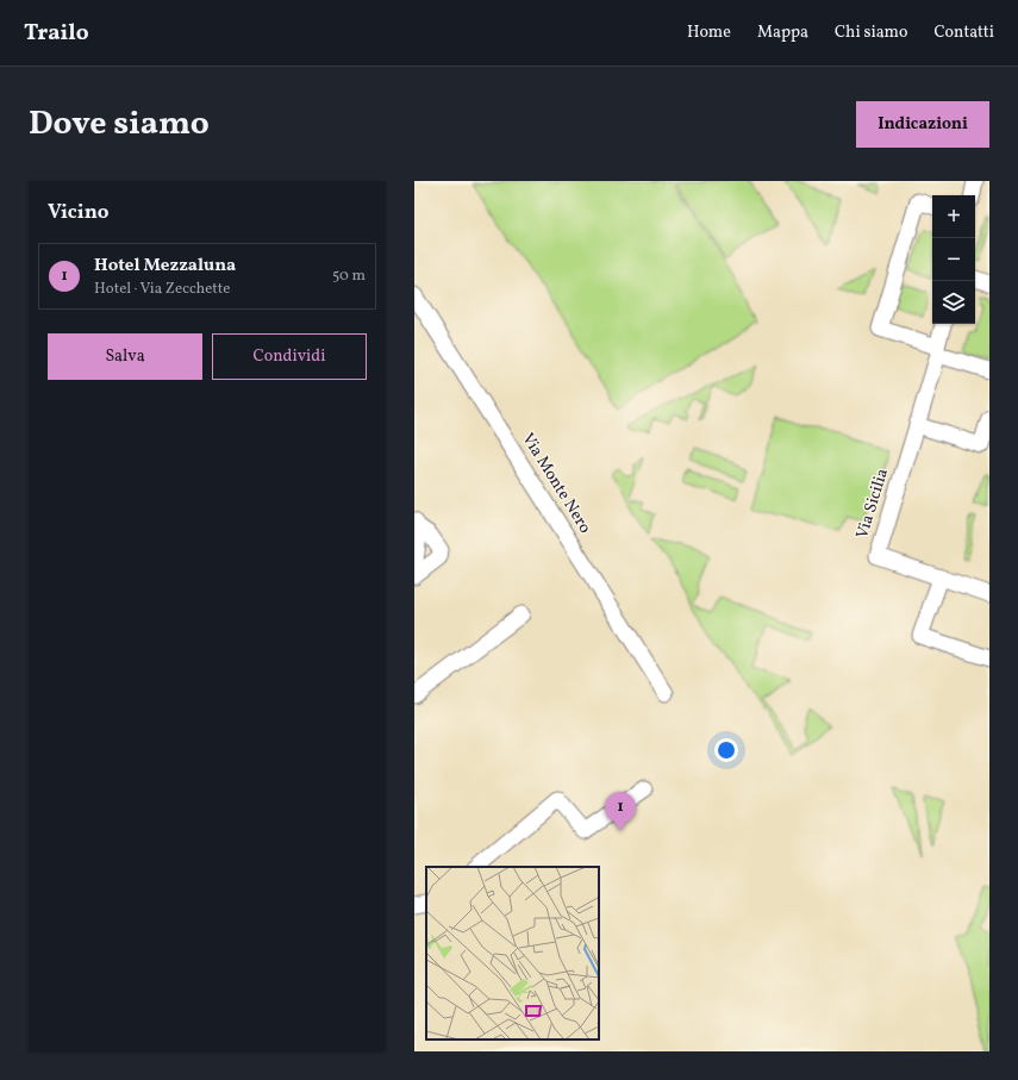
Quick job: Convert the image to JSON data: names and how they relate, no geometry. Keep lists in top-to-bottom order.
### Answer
{
  "streets": {
    "street": ["Via Monte Nero", "Via Sicilia"]
  },
  "page": {
    "header": "Trailo",
    "nav": [
      "Home",
      "Mappa",
      "Chi siamo",
      "Contatti"
    ],
    "title": "Dove siamo",
    "buttons": [
      "Indicazioni",
      ["Salva", "Condividi"]
    ],
    "heading": "Vicino",
    "map_buttons": ["+", "−"],
    "list": [
      {
        "mark": "1",
        "name": "Hotel Mezzaluna",
        "note": "Hotel · Via Zecchette",
        "value": "50 m"
      }
    ],
    "pins": "1"
  }
}
